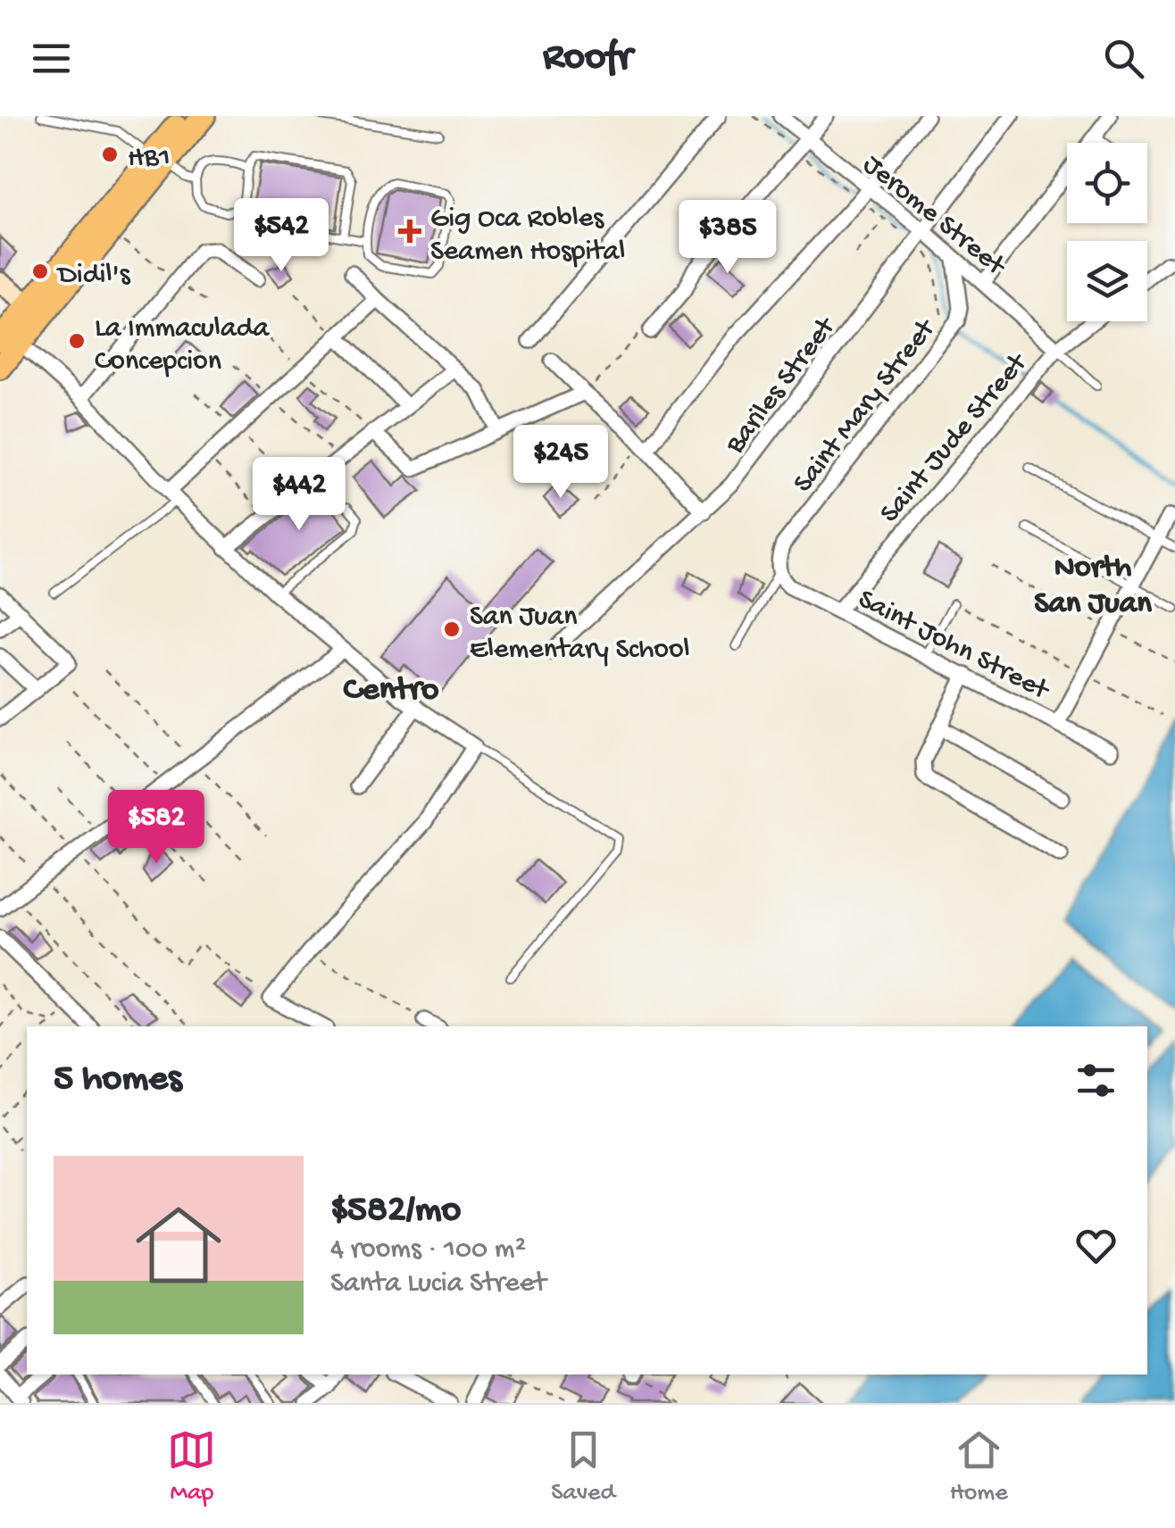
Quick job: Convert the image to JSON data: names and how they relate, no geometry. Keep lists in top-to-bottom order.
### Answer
{
  "streets": {
    "street": [
      "Jerome Street",
      "Bariles Street",
      "Saint Mary Street",
      "Saint Jude Street",
      "Saint John Street"
    ]
  },
  "crossings": [
    ["Jerome Street", "Bariles Street"],
    ["Jerome Street", "Saint Mary Street"],
    ["Jerome Street", "Saint Jude Street"],
    ["Saint Mary Street", "Saint John Street"],
    ["Saint Jude Street", "Saint John Street"]
  ],
  "districts": ["North San Juan", "Centro"],
  "places": {
    "other": [
      "HB1",
      "Didil's",
      "La Immaculada Concepcion",
      "San Juan Elementary School"
    ],
    "health": ["Gig Oca Robles Seamen Hospital"]
  },
  "page": {
    "header": "Roofr",
    "price": [
      "$542",
      "$385",
      "$245",
      "$442",
      "$582"
    ],
    "heading": "5 homes",
    "list": [
      {
        "name": "$582/mo",
        "note": "4 rooms · 100 m² · Santa Lucia Street"
      }
    ],
    "tabs": ["Map", "Saved", "Home"]
  }
}
